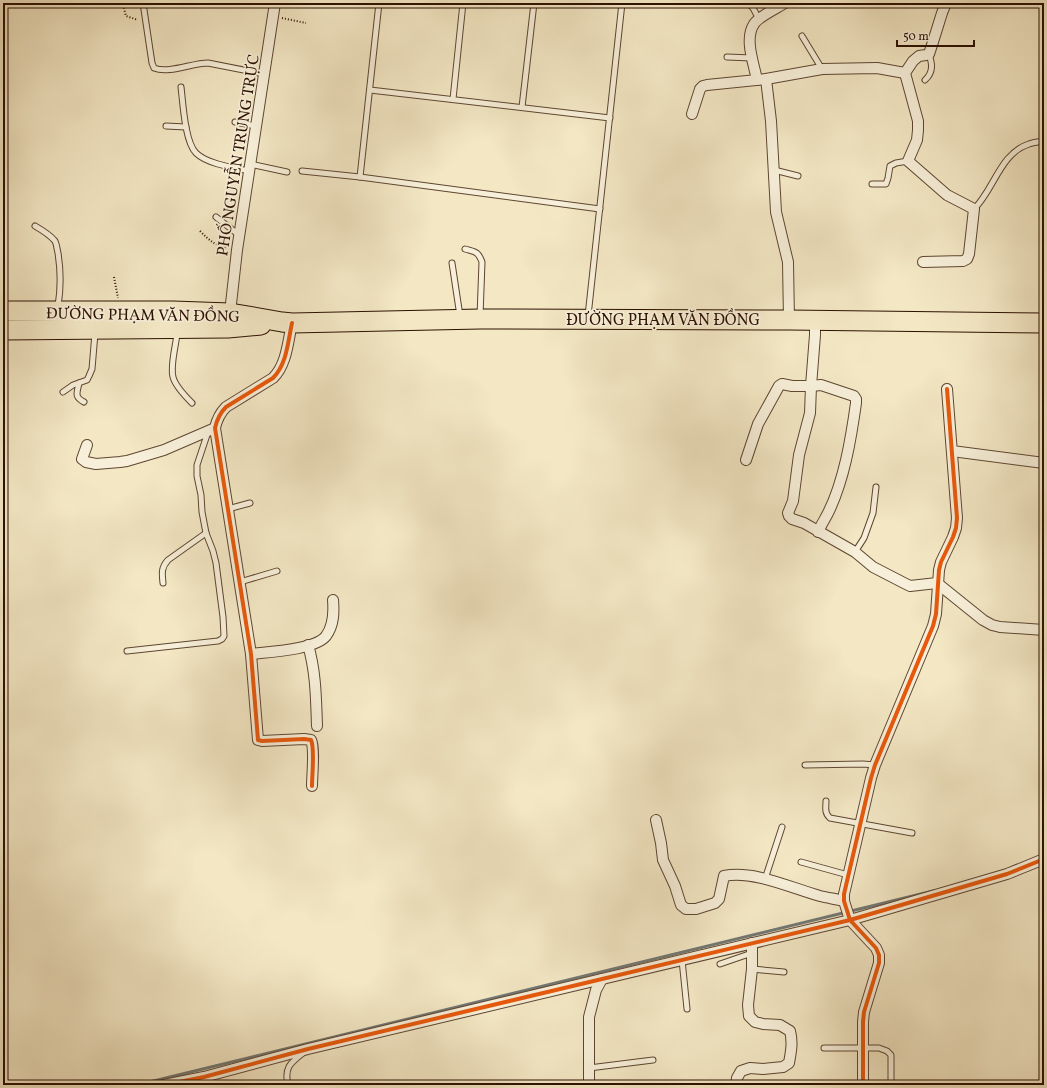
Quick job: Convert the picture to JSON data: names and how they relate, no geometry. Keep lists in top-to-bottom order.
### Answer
{
  "streets": {
    "highway": ["ĐƯỜNG PHẠM VĂN ĐỒNG"],
    "street": ["PHỐ NGUYỄN TRUNG TRỰC"]
  },
  "crossings": [
    ["PHỐ NGUYỄN TRUNG TRỰC", "ĐƯỜNG PHẠM VĂN ĐỒNG"]
  ],
  "scale_bar": "50 m"
}
